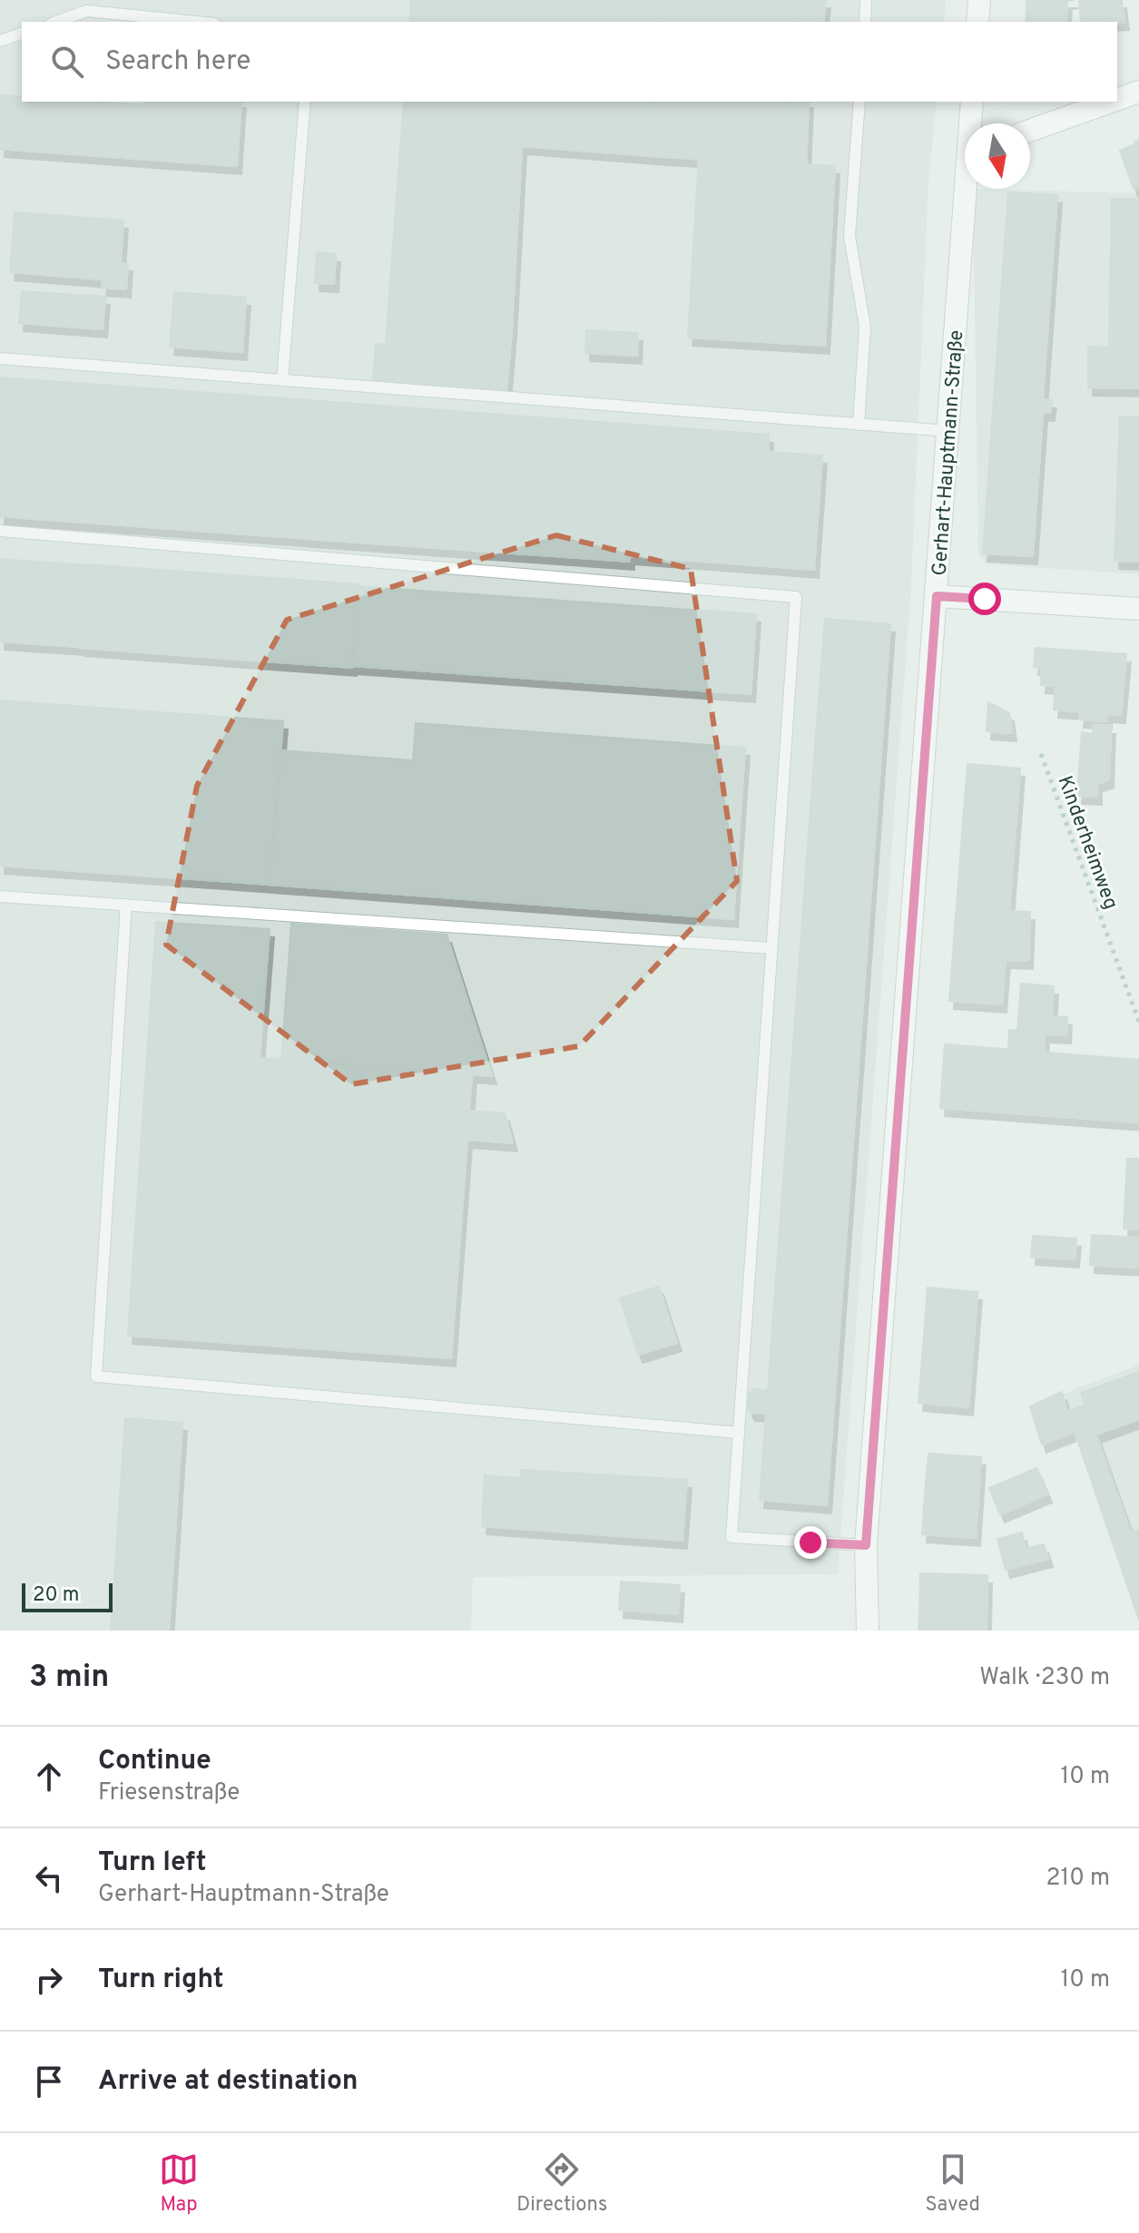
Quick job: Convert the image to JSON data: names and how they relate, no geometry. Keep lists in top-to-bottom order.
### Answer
{
  "streets": {
    "street": ["Gerhart-Hauptmann-Straße"],
    "path": ["Kinderheimweg"]
  },
  "scale_bar": "20 m",
  "north": "bottom",
  "page": {
    "search": "Search here",
    "scale": "20 m",
    "heading": ["3 min", "Walk · 230 m"],
    "list": [
      ["Continue", "Friesenstraße", "10 m"],
      ["Turn left", "Gerhart-Hauptmann-Straße", "210 m"],
      ["Turn right", "10 m"],
      "Arrive at destination"
    ],
    "nav": ["Map", "Directions", "Saved"]
  }
}
